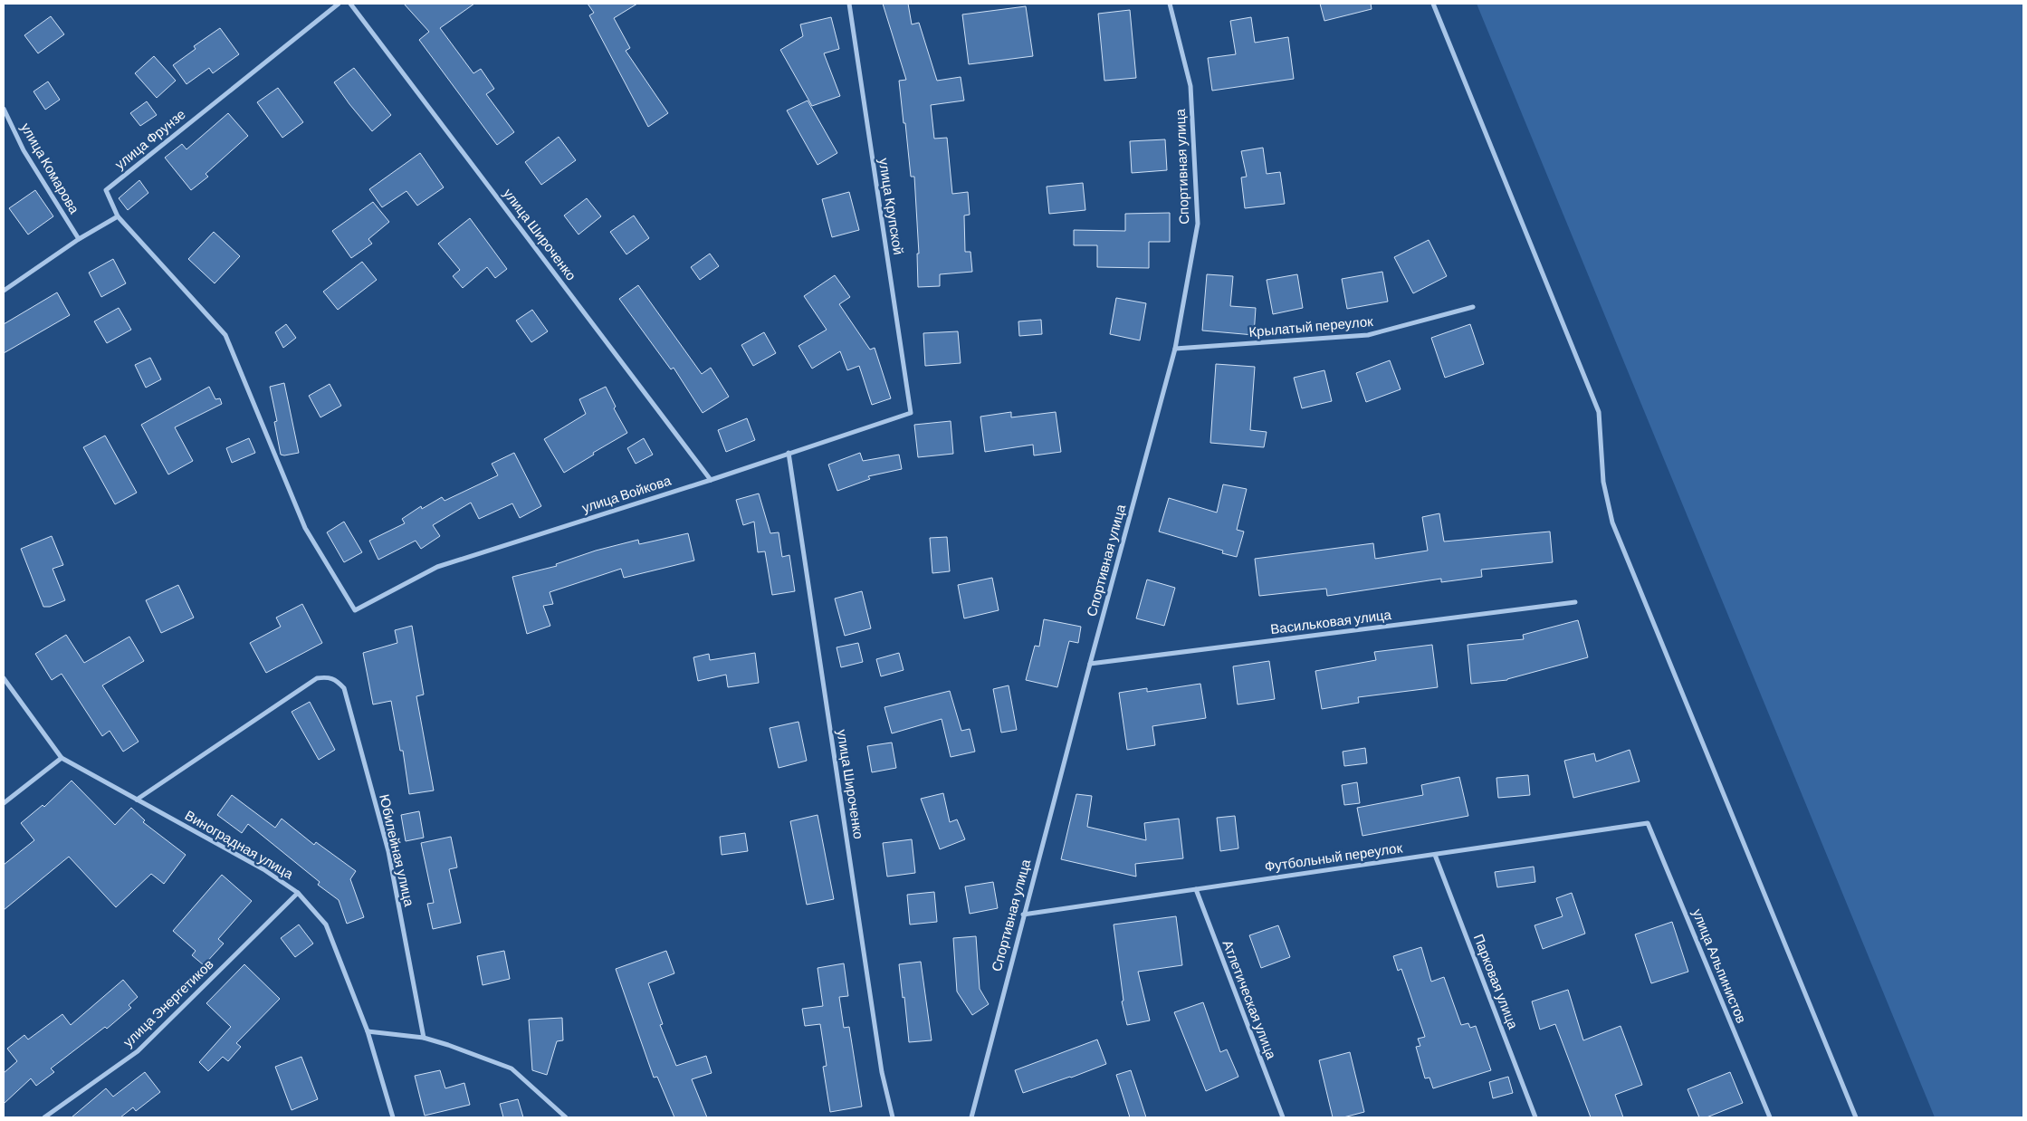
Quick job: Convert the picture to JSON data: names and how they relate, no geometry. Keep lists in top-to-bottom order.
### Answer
{
  "streets": {
    "street": [
      "улица Фрунзе",
      "Спортивная улица",
      "улица Комарова",
      "улица Крупской",
      "улица Широченко",
      "Крылатый переулок",
      "улица Войкова",
      "Васильковая улица",
      "Виноградная улица",
      "Юбилейная улица",
      "Футбольный переулок",
      "улица Альпинистов",
      "Парковая улица",
      "Атлетическая улица",
      "улица Энергетиков"
    ]
  },
  "crossings": [
    ["улица Фрунзе", "улица Войкова"],
    ["Спортивная улица", "Крылатый переулок"],
    ["Спортивная улица", "Васильковая улица"],
    ["Спортивная улица", "Футбольный переулок"],
    ["улица Крупской", "улица Войкова"],
    ["улица Широченко", "улица Войкова"],
    ["Виноградная улица", "Юбилейная улица"],
    ["Виноградная улица", "улица Энергетиков"],
    ["Футбольный переулок", "улица Альпинистов"],
    ["Футбольный переулок", "Парковая улица"],
    ["Футбольный переулок", "Атлетическая улица"]
  ]
}
